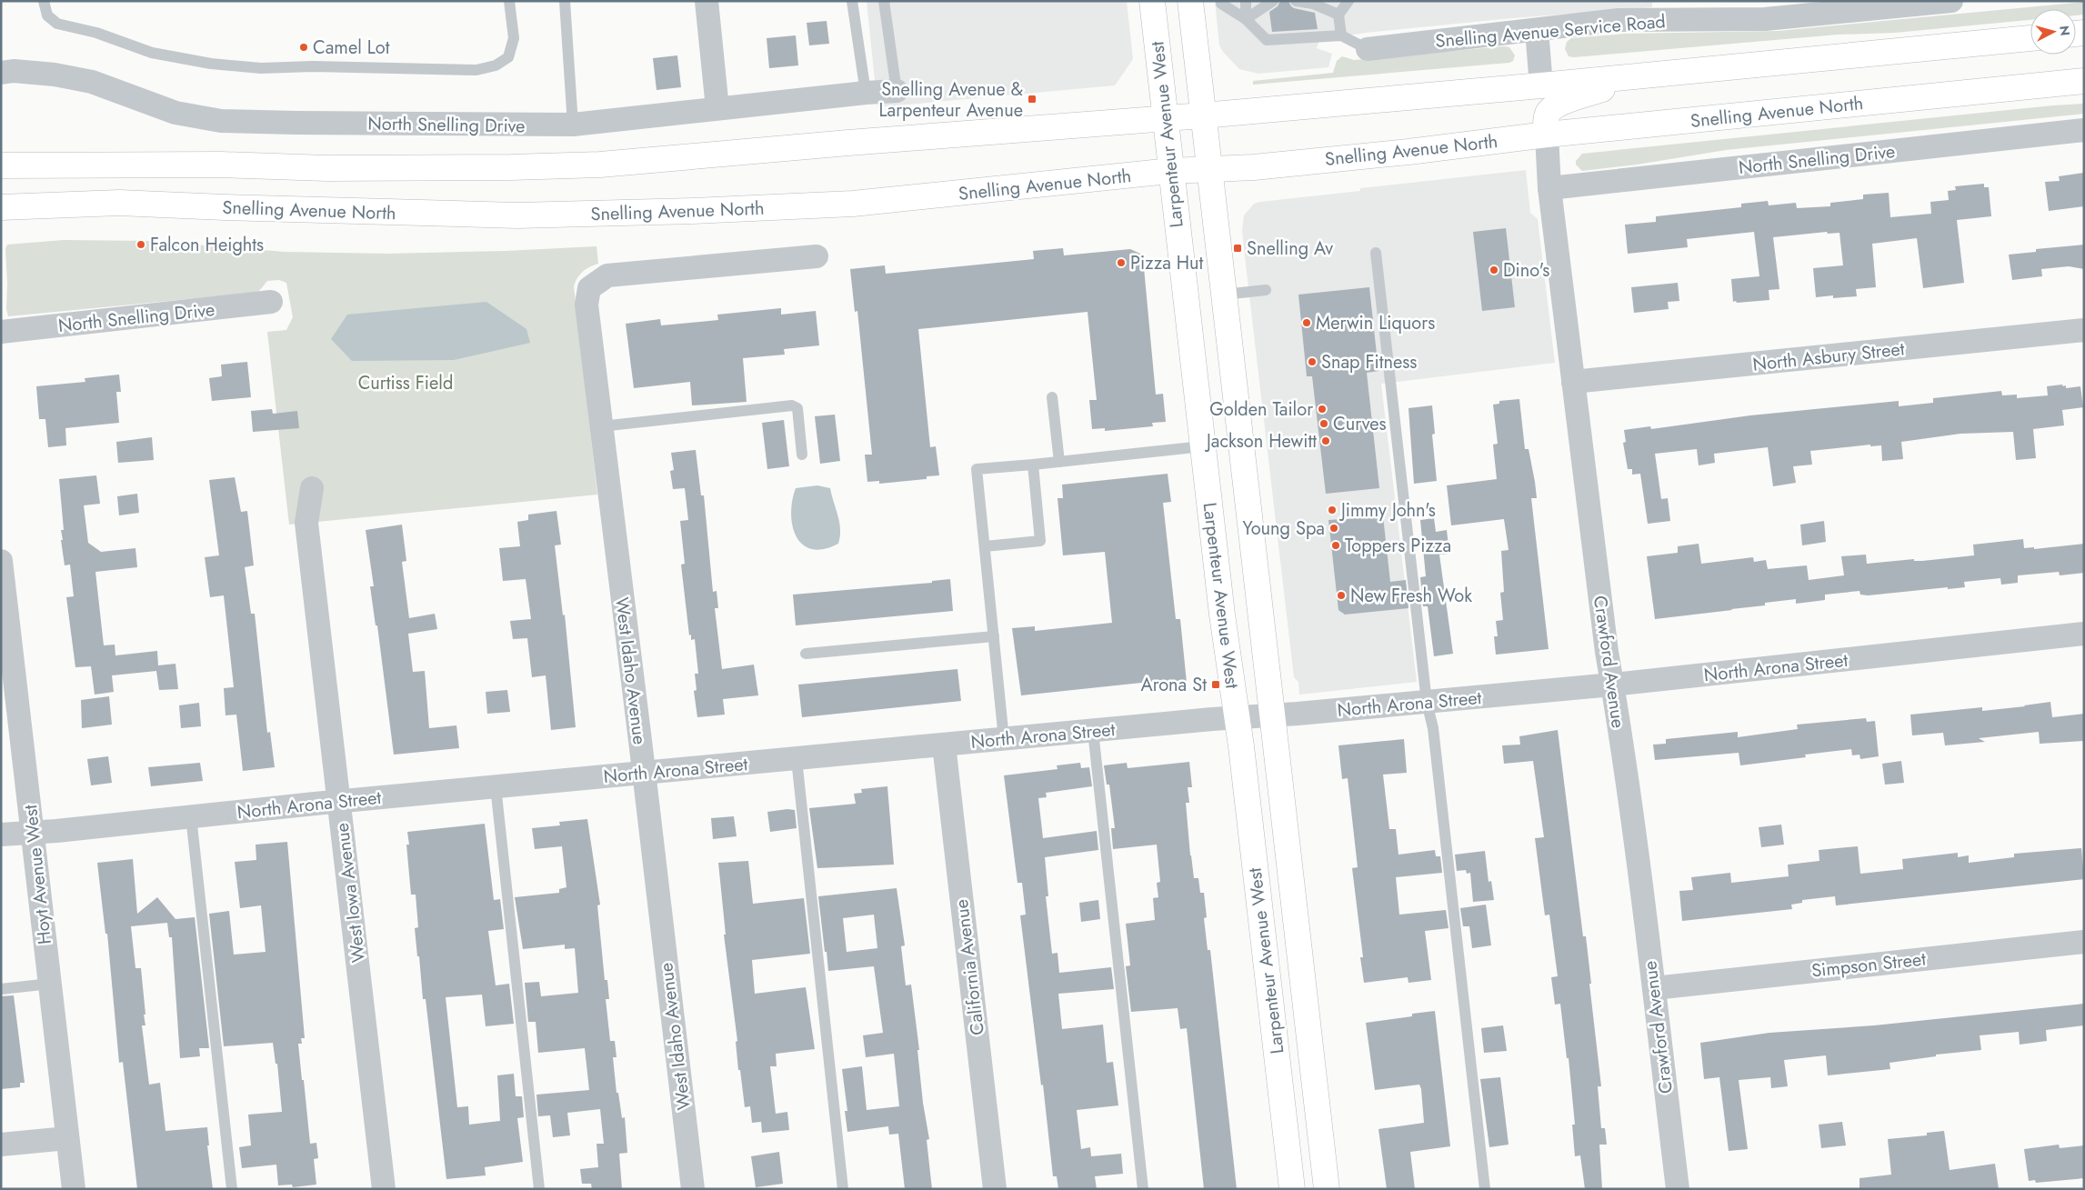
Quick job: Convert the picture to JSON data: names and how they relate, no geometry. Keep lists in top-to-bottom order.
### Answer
{
  "streets": {
    "main road": ["Snelling Avenue North", "Larpenteur Avenue West"],
    "street": [
      "Snelling Avenue Service Road",
      "North Snelling Drive",
      "North Asbury Street",
      "Crawford Avenue",
      "North Arona Street",
      "West Idaho Avenue",
      "Hoyt Avenue West",
      "West Iowa Avenue",
      "Simpson Street",
      "California Avenue"
    ]
  },
  "crossings": [
    ["Snelling Avenue North", "Larpenteur Avenue West"],
    ["Snelling Avenue North", "Crawford Avenue"],
    ["North Snelling Drive", "Crawford Avenue"],
    ["Larpenteur Avenue West", "North Arona Street"],
    ["North Asbury Street", "Crawford Avenue"],
    ["Crawford Avenue", "North Arona Street"],
    ["Crawford Avenue", "Simpson Street"],
    ["North Arona Street", "West Idaho Avenue"],
    ["North Arona Street", "Hoyt Avenue West"],
    ["North Arona Street", "West Iowa Avenue"],
    ["North Arona Street", "California Avenue"]
  ],
  "parks": ["Curtiss Field"],
  "places": {
    "other": [
      "Camel Lot",
      "Falcon Heights",
      "Pizza Hut",
      "Dino's",
      "Merwin Liquors",
      "Snap Fitness",
      "Golden Tailor",
      "Curves",
      "Jackson Hewitt",
      "Jimmy John's",
      "Young Spa",
      "Toppers Pizza",
      "New Fresh Wok"
    ],
    "transit": ["Snelling Avenue & Larpenteur Avenue", "Snelling Av", "Arona St"]
  },
  "north": "right"
}
